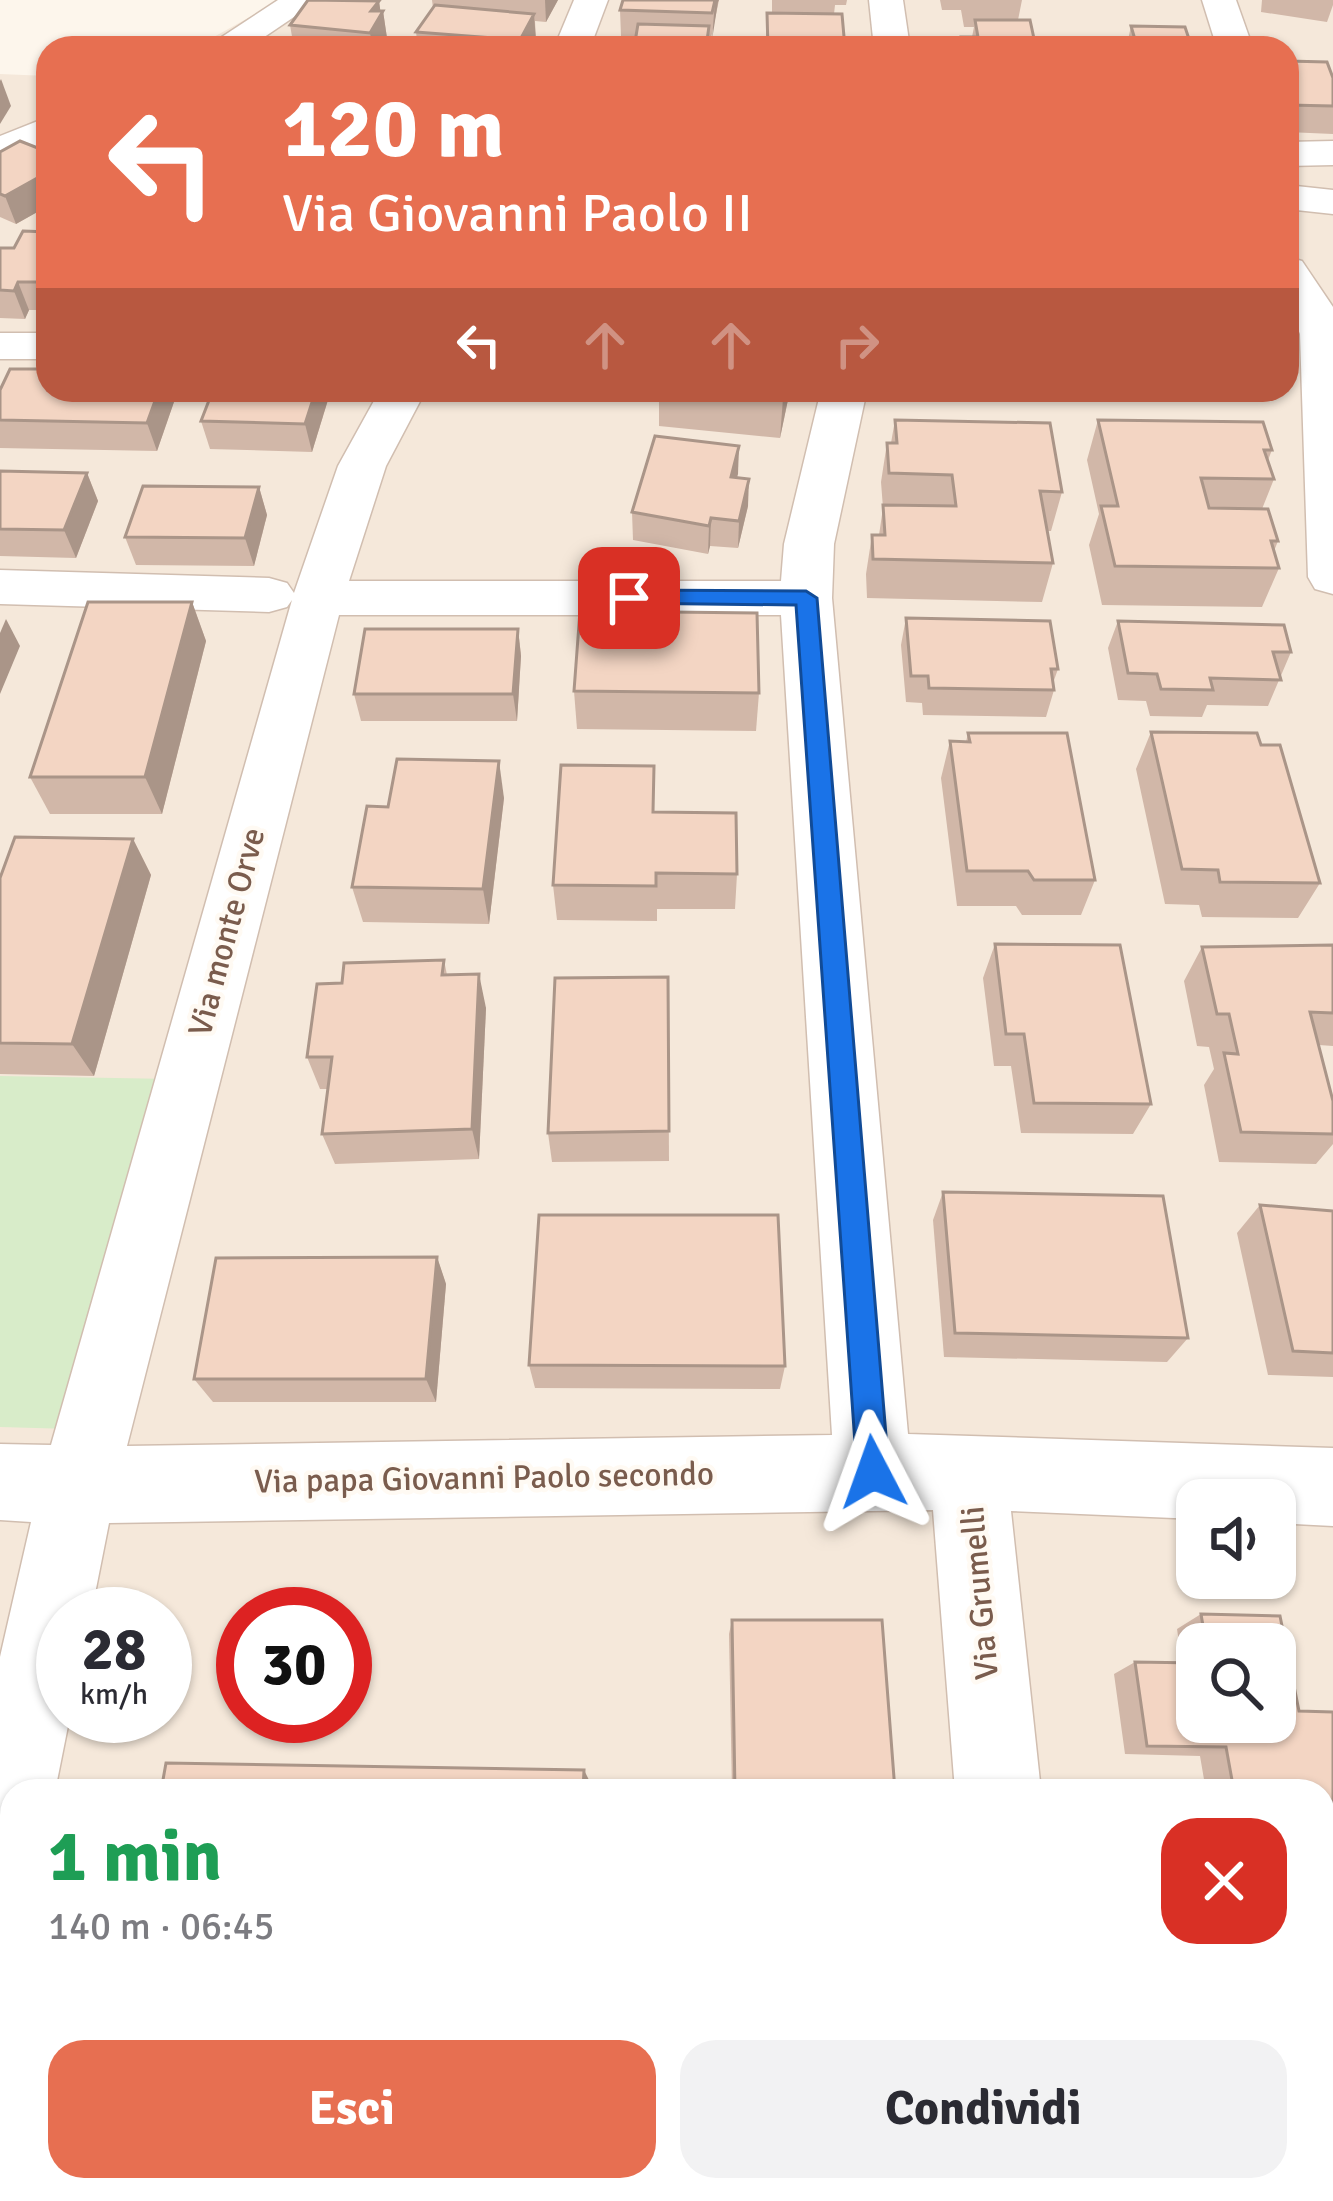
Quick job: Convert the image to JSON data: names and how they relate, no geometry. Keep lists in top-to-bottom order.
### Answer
{
  "streets": {
    "street": ["Via monte Orve", "Via papa Giovanni Paolo secondo", "Via Grumelli"]
  },
  "crossings": [
    ["Via monte Orve", "Via papa Giovanni Paolo secondo"],
    ["Via papa Giovanni Paolo secondo", "Via Grumelli"]
  ],
  "page": {
    "turn": ["120 m", "Via Giovanni Paolo II"],
    "speed": "28 km/h",
    "limit": "30",
    "heading": ["1 min", "140 m · 06:45"],
    "buttons": ["Esci", "Condividi"]
  }
}
